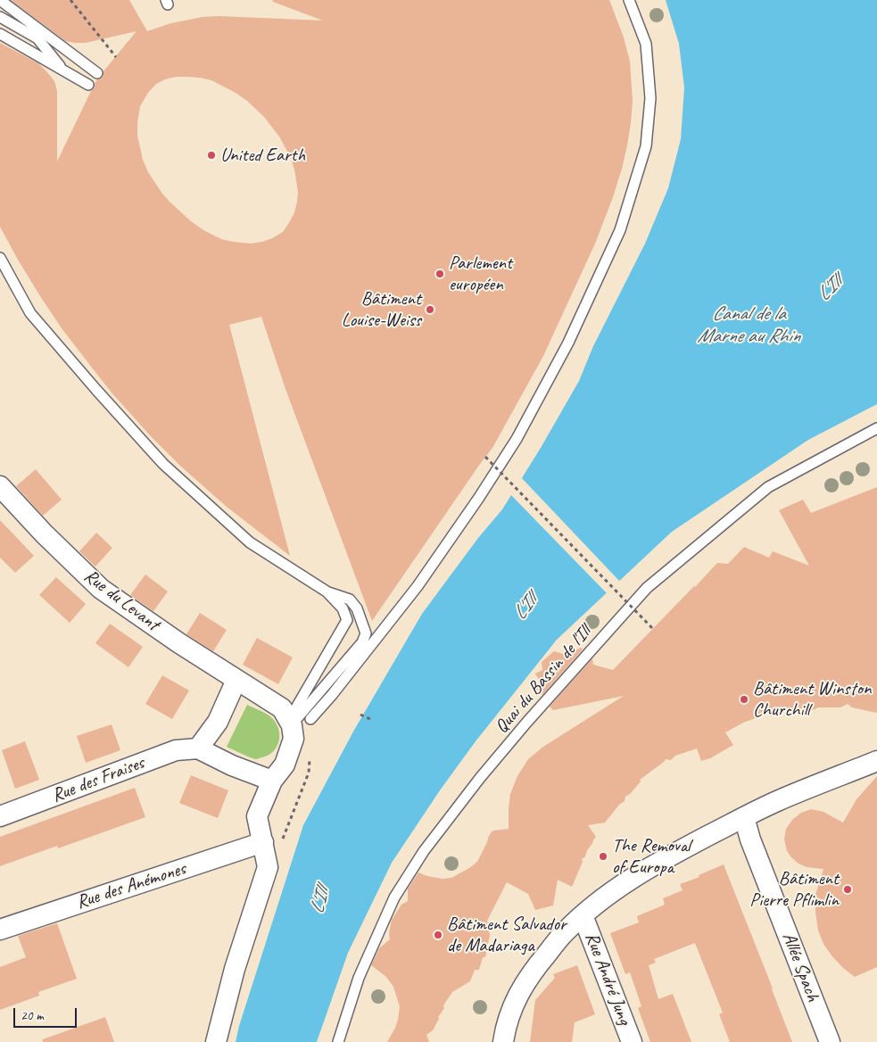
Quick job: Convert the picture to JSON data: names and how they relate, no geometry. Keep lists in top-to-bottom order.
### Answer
{
  "streets": {
    "street": [
      "Rue du Levant",
      "Rue des Fraises",
      "Rue des Anémones",
      "Allée Spach",
      "Rue André Jung"
    ],
    "lane": ["Quai du Bassin de l'Ill"]
  },
  "water": ["L'Ill", "Canal de la Marne au Rhin"],
  "places": [
    "United Earth",
    "Parlement européen",
    "Bâtiment Louise-Weiss",
    "Bâtiment Winston Churchill",
    "The Removal of Europa",
    "Bâtiment Pierre Pflimlin",
    "Bâtiment Salvador de Madariaga"
  ],
  "scale_bar": "20 m"
}
